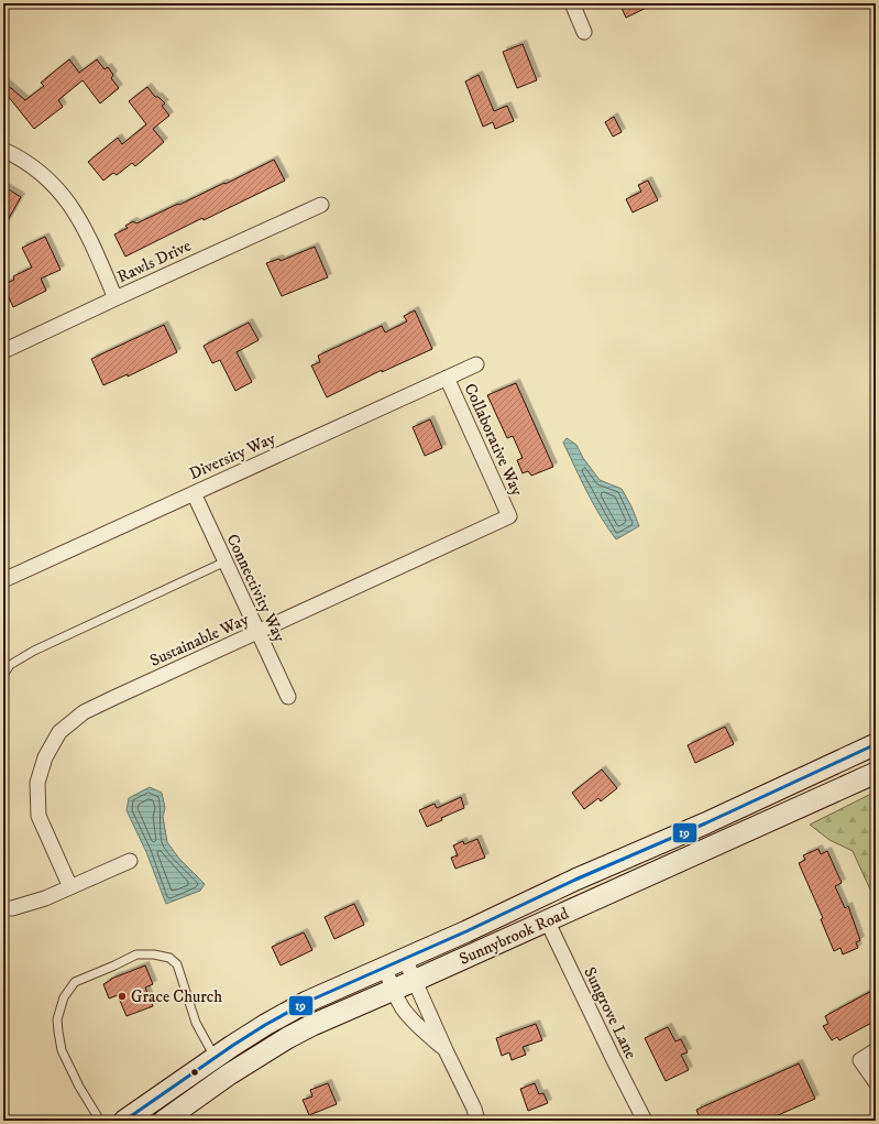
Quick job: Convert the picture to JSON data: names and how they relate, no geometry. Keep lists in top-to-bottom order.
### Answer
{
  "streets": {
    "main road": ["Sunnybrook Road"],
    "street": [
      "Rawls Drive",
      "Collaborative Way",
      "Diversity Way",
      "Connectivity Way",
      "Sustainable Way",
      "Sungrove Lane"
    ]
  },
  "crossings": [
    ["Collaborative Way", "Diversity Way"],
    ["Collaborative Way", "Sustainable Way"],
    ["Diversity Way", "Connectivity Way"],
    ["Connectivity Way", "Sustainable Way"],
    ["Sunnybrook Road", "Sungrove Lane"]
  ],
  "places": ["Grace Church"],
  "lines": ["transit line 19"]
}
